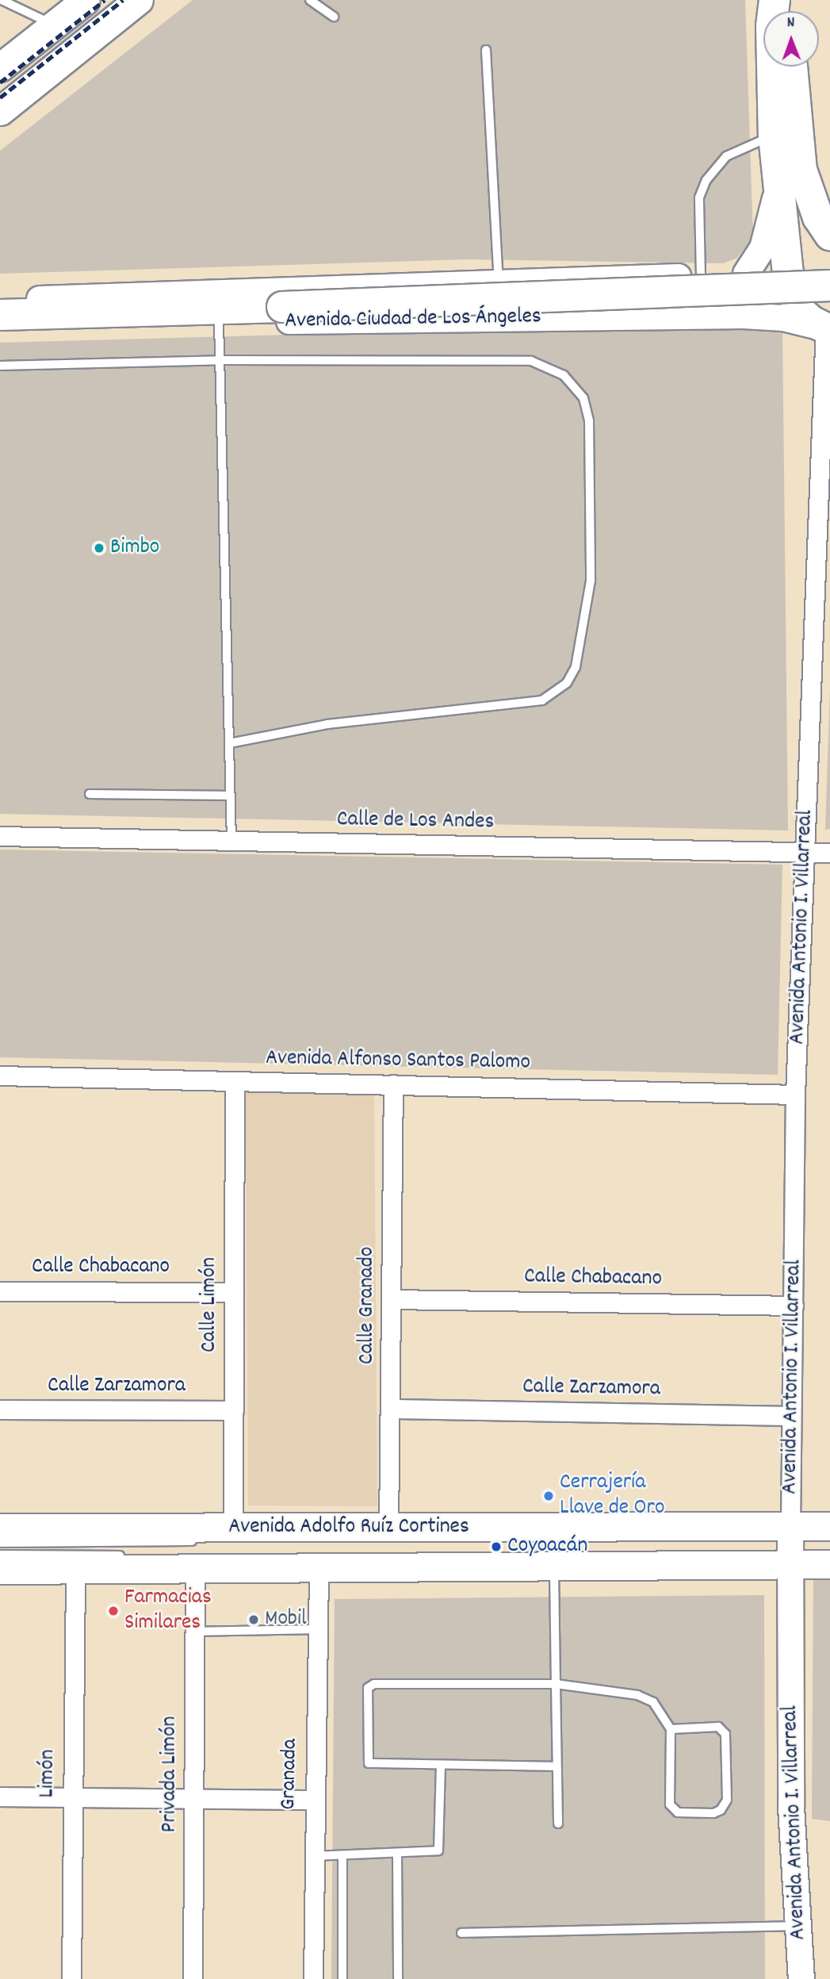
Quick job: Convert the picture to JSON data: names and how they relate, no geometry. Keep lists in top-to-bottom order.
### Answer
{
  "streets": {
    "main road": ["Avenida Ciudad de Los Ángeles", "Avenida Antonio I. Villarreal", "Avenida Adolfo Ruíz Cortines"],
    "street": [
      "Calle de Los Andes",
      "Avenida Alfonso Santos Palomo",
      "Calle Chabacano",
      "Calle Limón",
      "Calle Granado",
      "Calle Zarzamora",
      "Limón",
      "Privada Limón",
      "Granada"
    ]
  },
  "crossings": [
    ["Avenida Ciudad de Los Ángeles", "Avenida Antonio I. Villarreal"],
    ["Calle de Los Andes", "Avenida Antonio I. Villarreal"],
    ["Avenida Antonio I. Villarreal", "Avenida Alfonso Santos Palomo"],
    ["Avenida Antonio I. Villarreal", "Calle Chabacano"],
    ["Avenida Antonio I. Villarreal", "Calle Zarzamora"],
    ["Avenida Antonio I. Villarreal", "Avenida Adolfo Ruíz Cortines"],
    ["Avenida Alfonso Santos Palomo", "Calle Limón"],
    ["Avenida Alfonso Santos Palomo", "Calle Granado"],
    ["Calle Chabacano", "Calle Limón"],
    ["Calle Chabacano", "Calle Granado"],
    ["Calle Limón", "Calle Zarzamora"],
    ["Calle Limón", "Avenida Adolfo Ruíz Cortines"],
    ["Calle Granado", "Calle Zarzamora"],
    ["Calle Granado", "Avenida Adolfo Ruíz Cortines"],
    ["Avenida Adolfo Ruíz Cortines", "Limón"],
    ["Avenida Adolfo Ruíz Cortines", "Privada Limón"],
    ["Avenida Adolfo Ruíz Cortines", "Granada"]
  ],
  "places": [
    "Bimbo",
    "Cerrajería Llave de Oro",
    "Coyoacán",
    "Farmacias Similares",
    "Mobil"
  ],
  "north": "top"
}
